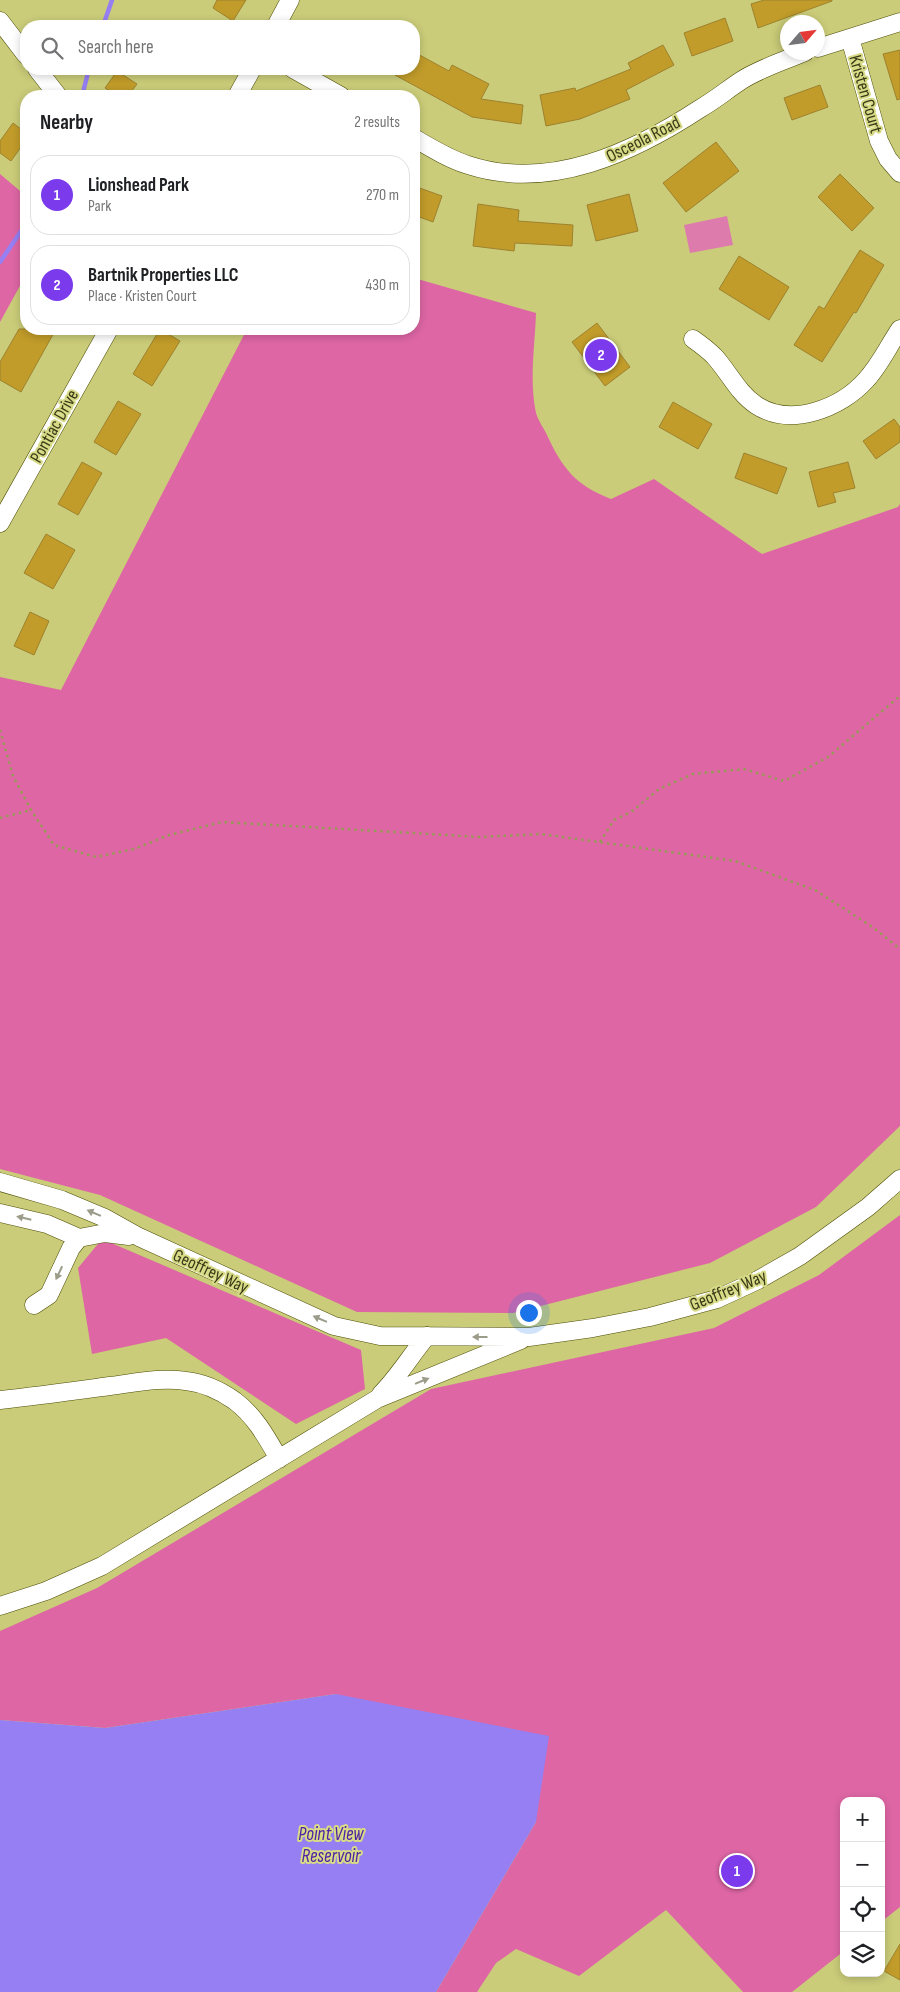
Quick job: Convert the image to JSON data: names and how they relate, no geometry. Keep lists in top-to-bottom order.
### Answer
{
  "streets": {
    "street": [
      "Kristen Court",
      "Osceola Road",
      "Pontiac Drive",
      "Geoffrey Way"
    ]
  },
  "water": ["Point View Reservoir"],
  "north": "top right",
  "page": {
    "search": "Search here",
    "heading": ["Nearby", "2 results"],
    "list": [
      {
        "mark": "1",
        "name": "Lionshead Park",
        "note": "Park",
        "value": "270 m"
      },
      {
        "mark": "2",
        "name": "Bartnik Properties LLC",
        "note": "Place · Kristen Court",
        "value": "430 m"
      }
    ],
    "pins": ["2", "1"],
    "map_buttons": ["+", "−"]
  }
}
